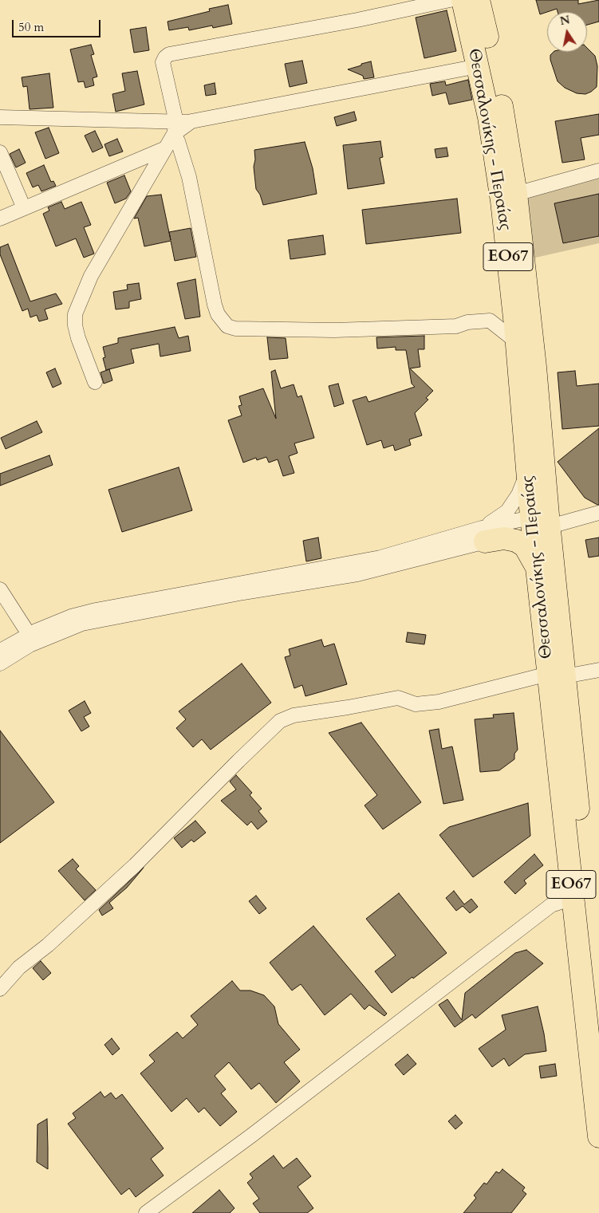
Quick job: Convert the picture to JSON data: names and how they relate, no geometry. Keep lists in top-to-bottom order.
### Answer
{
  "streets": {
    "main road": ["Θεσσαλονίκης - Περαίας", "ΕΟ67"]
  },
  "scale_bar": "50 m",
  "north": "top"
}
